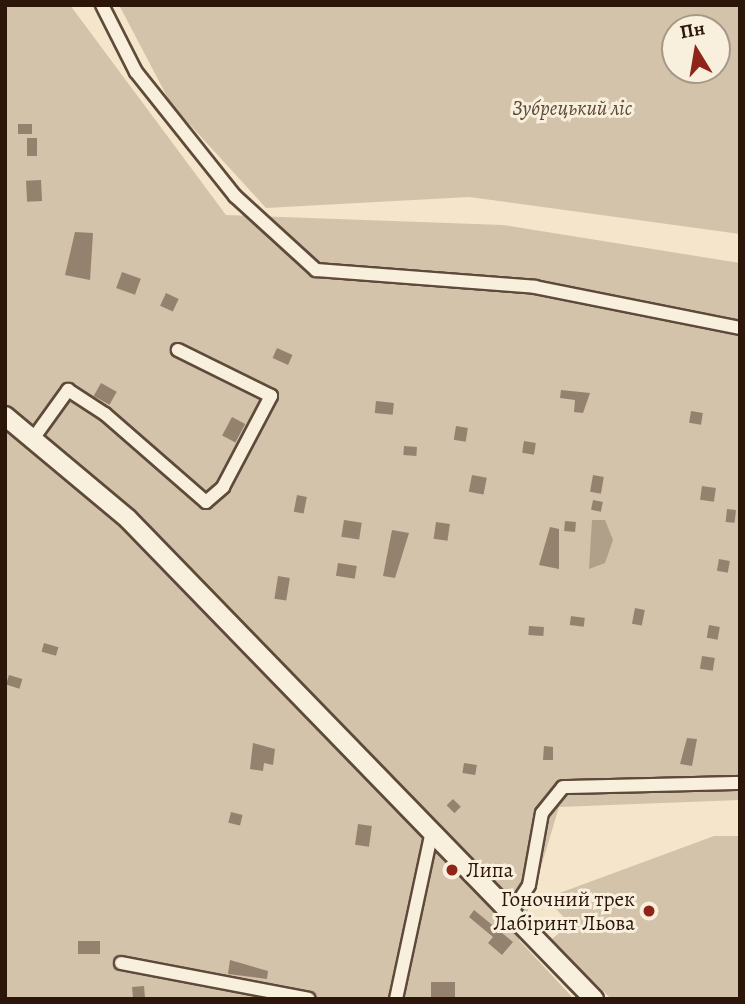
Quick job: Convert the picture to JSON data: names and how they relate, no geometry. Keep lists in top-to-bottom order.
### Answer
{
  "parks": ["Зубрецький ліс"],
  "places": ["Липа", "Гоночний трек Лабіринт Льова"],
  "north": "top"
}
